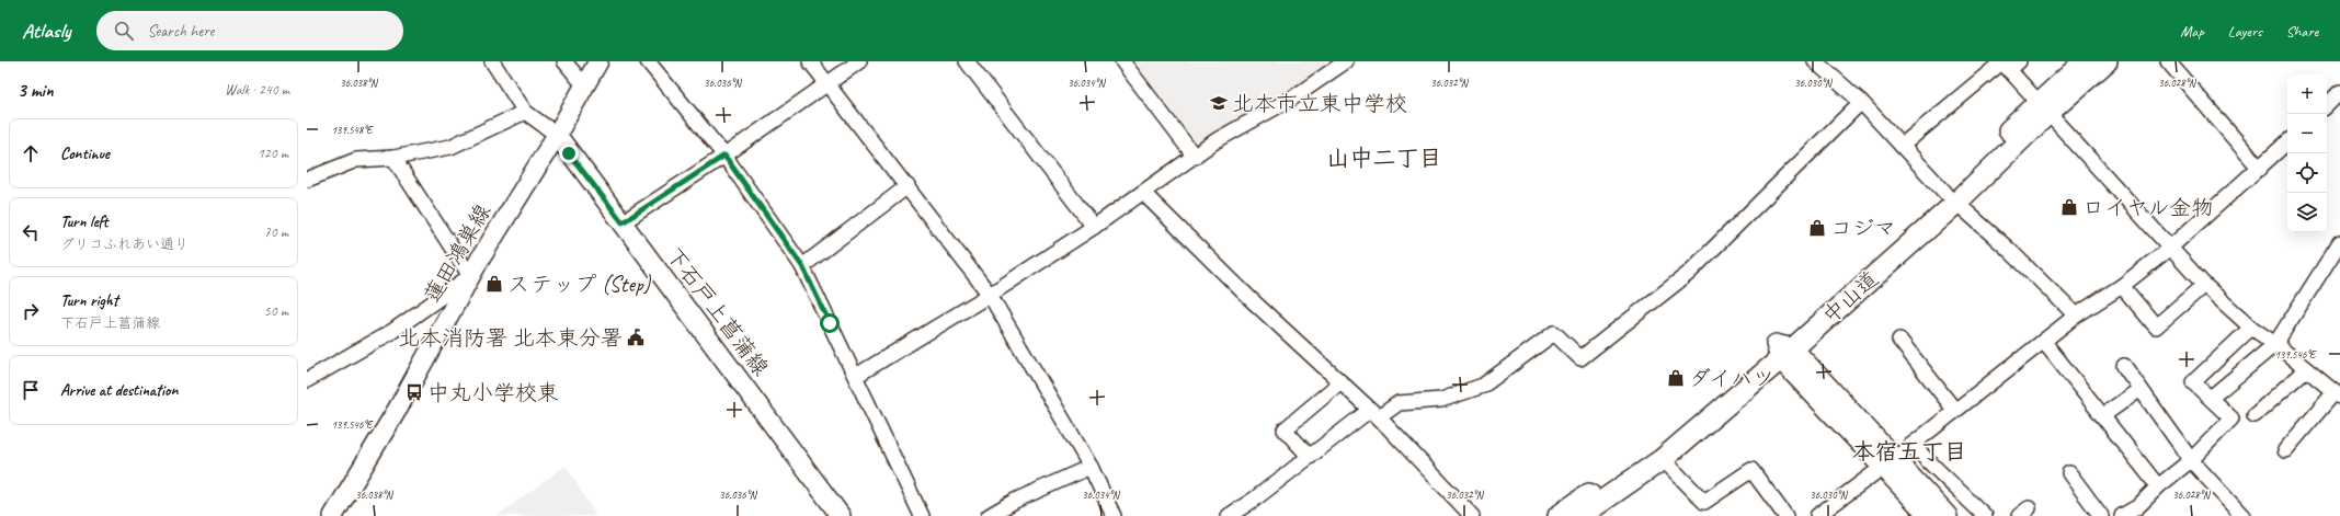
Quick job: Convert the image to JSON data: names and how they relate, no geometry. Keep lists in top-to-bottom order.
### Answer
{
  "streets": {
    "highway": ["中山道"],
    "main road": ["蓮田鴻巣線", "下石戸上菖蒲線"]
  },
  "crossings": [
    ["蓮田鴻巣線", "下石戸上菖蒲線"]
  ],
  "districts": ["山中二丁目", "本宿五丁目"],
  "places": {
    "school or university": ["北本市立東中学校"],
    "shop": [
      "ロイヤル金物",
      "コジマ",
      "ステップ (Step)",
      "ダイハツ"
    ],
    "public building": ["北本消防署 北本東分署"],
    "bus stop": ["中丸小学校東"]
  },
  "page": {
    "header": "Atlasly",
    "search": "Search here",
    "nav": ["Map", "Layers", "Share"],
    "heading": ["3 min", "Walk · 240 m"],
    "map_buttons": ["+", "−"],
    "list": [
      ["Continue", "120 m"],
      ["Turn left", "グリコふれあい通り", "70 m"],
      ["Turn right", "下石戸上菖蒲線", "50 m"],
      "Arrive at destination"
    ]
  },
  "coordinates": [
    "36.038°N",
    "36.036°N",
    "36.034°N",
    "36.032°N",
    "36.030°N",
    "36.028°N",
    "139.548°E",
    "139.546°E"
  ]
}
